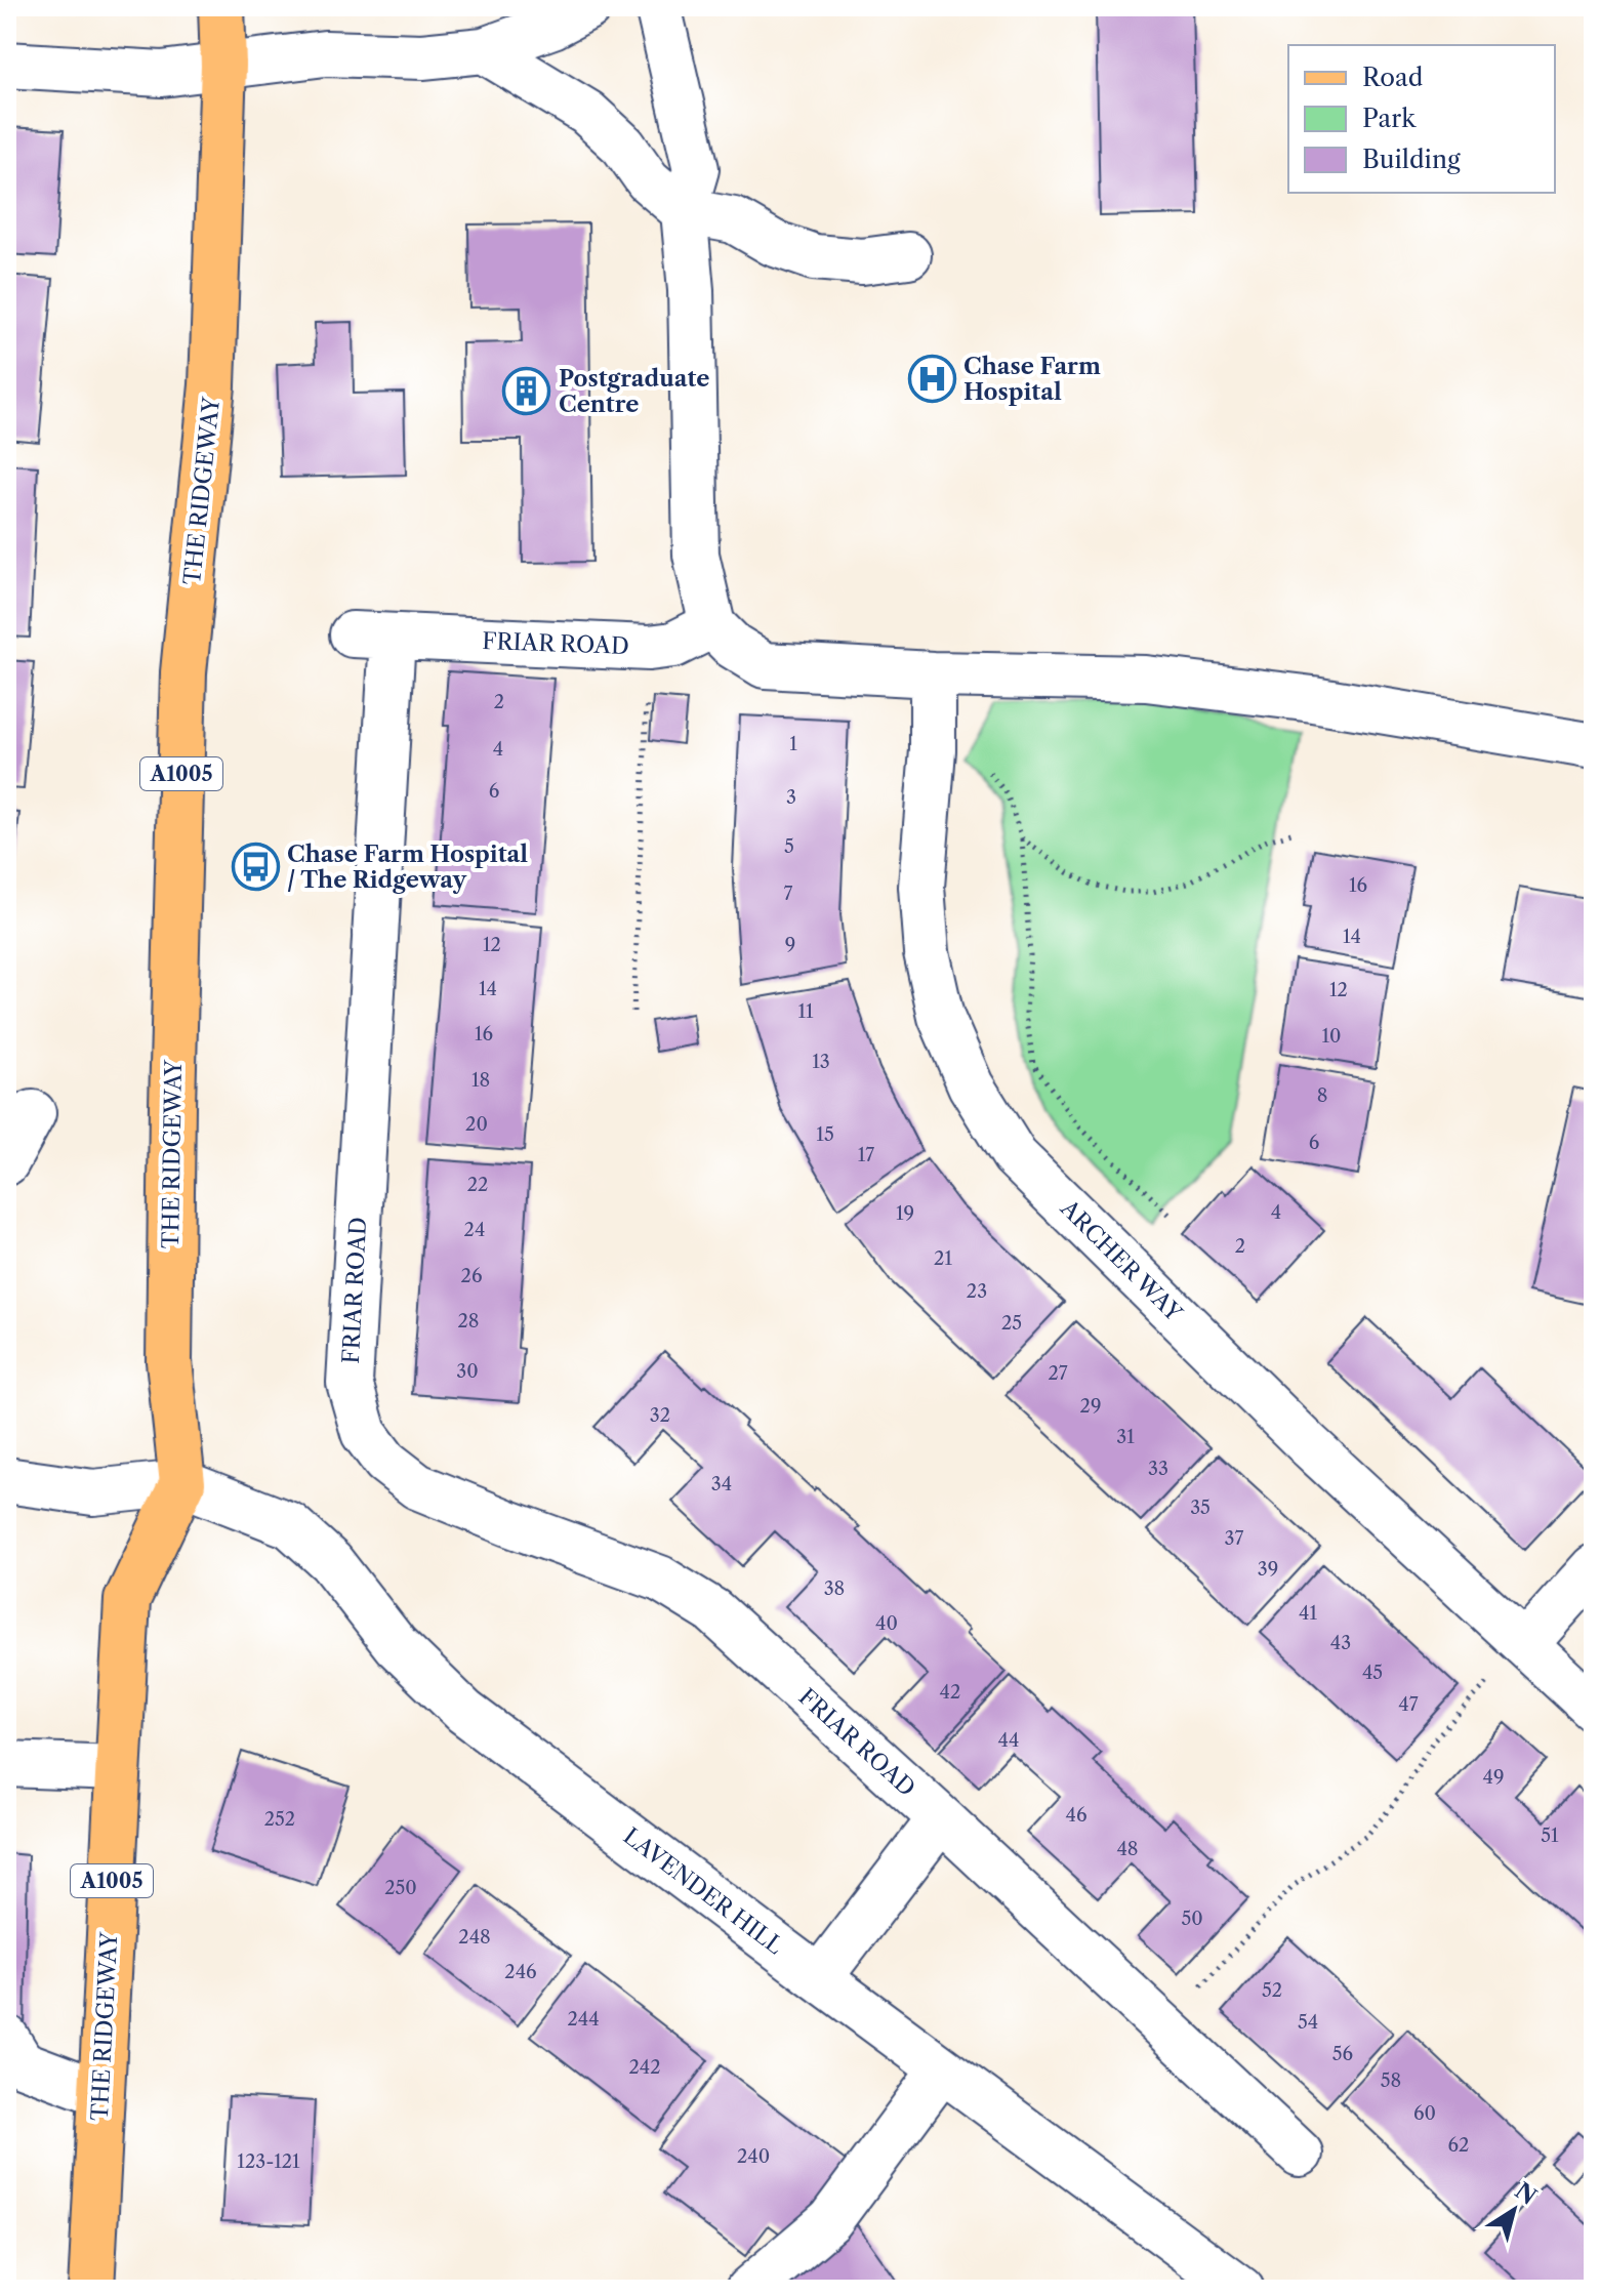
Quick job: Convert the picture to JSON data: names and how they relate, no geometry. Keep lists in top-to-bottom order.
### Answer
{
  "streets": {
    "main road": ["THE RIDGEWAY", "A1005"],
    "street": ["FRIAR ROAD", "ARCHER WAY", "LAVENDER HILL"]
  },
  "crossings": [
    ["THE RIDGEWAY", "LAVENDER HILL"]
  ],
  "places": {
    "hospital": ["Chase Farm Hospital"],
    "building": ["Postgraduate Centre"],
    "bus stop": ["Chase Farm Hospital / The Ridgeway"]
  },
  "house_numbers": [
    "2",
    "1",
    "4",
    "6",
    "3",
    "5",
    "16",
    "7",
    "14",
    "12",
    "9",
    "14",
    "12",
    "11",
    "16",
    "10",
    "13",
    "18",
    "8",
    "20",
    "15",
    "6",
    "17",
    "22",
    "4",
    "19",
    "24",
    "2",
    "21",
    "26",
    "23",
    "28",
    "25",
    "30",
    "27",
    "29",
    "32",
    "31",
    "33",
    "34",
    "35",
    "37",
    "39",
    "38",
    "41",
    "40",
    "43",
    "45",
    "42",
    "47",
    "44",
    "49",
    "46",
    "252",
    "51",
    "48",
    "250",
    "50",
    "248",
    "246",
    "52",
    "244",
    "54",
    "56",
    "242",
    "58",
    "60",
    "62",
    "240",
    "123-121"
  ],
  "legend": ["Road", "Park", "Building"],
  "north": "top right"
}
